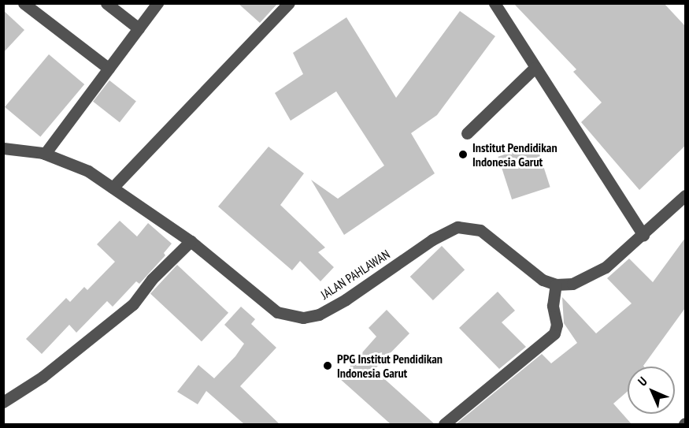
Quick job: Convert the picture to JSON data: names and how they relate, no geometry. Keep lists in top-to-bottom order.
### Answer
{
  "streets": {
    "street": ["JALAN PAHLAWAN"]
  },
  "places": ["Institut Pendidikan Indonesia Garut", "PPG Institut Pendidikan Indonesia Garut"],
  "north": "top left"
}
